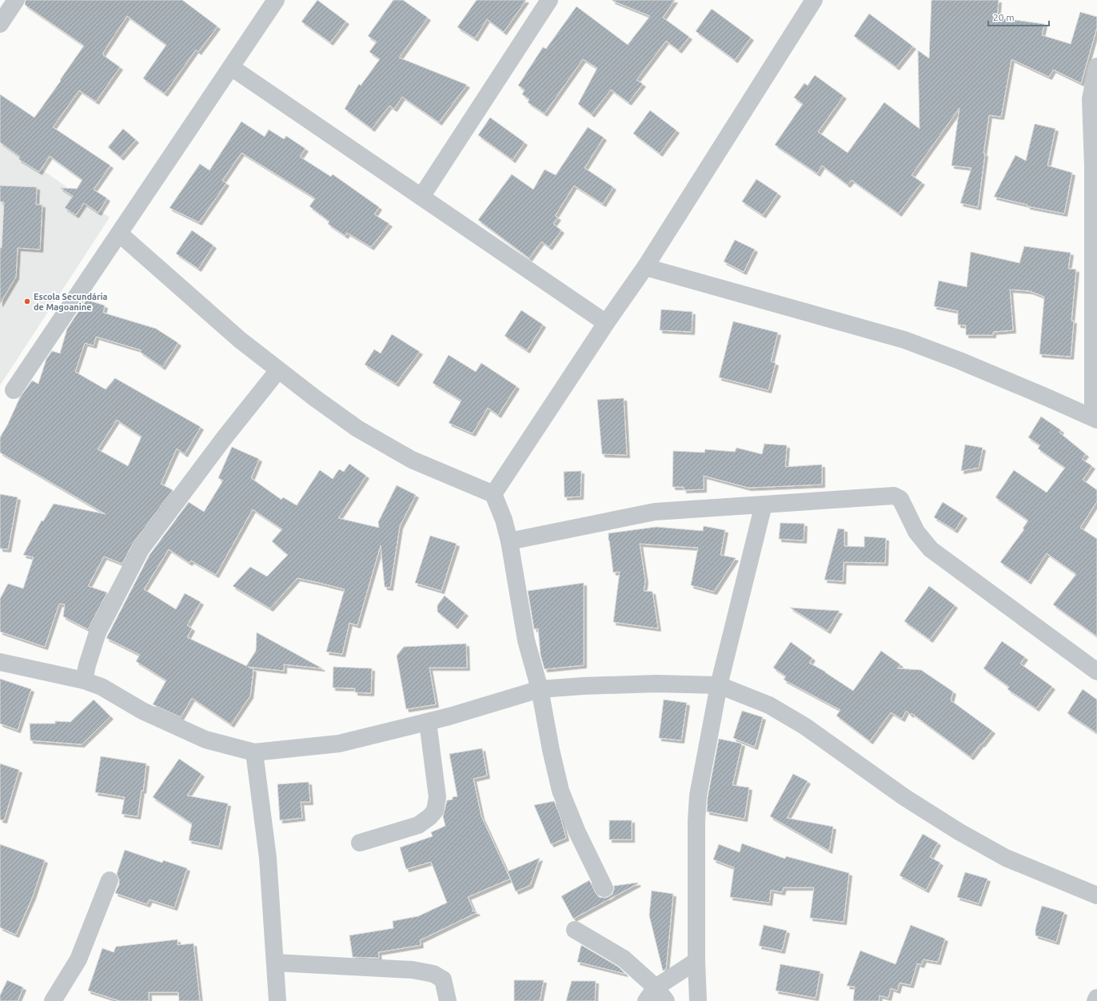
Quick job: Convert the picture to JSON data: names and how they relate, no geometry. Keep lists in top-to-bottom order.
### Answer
{
  "places": ["Escola Secundária de Magoanine"],
  "scale_bar": "20 m"
}
